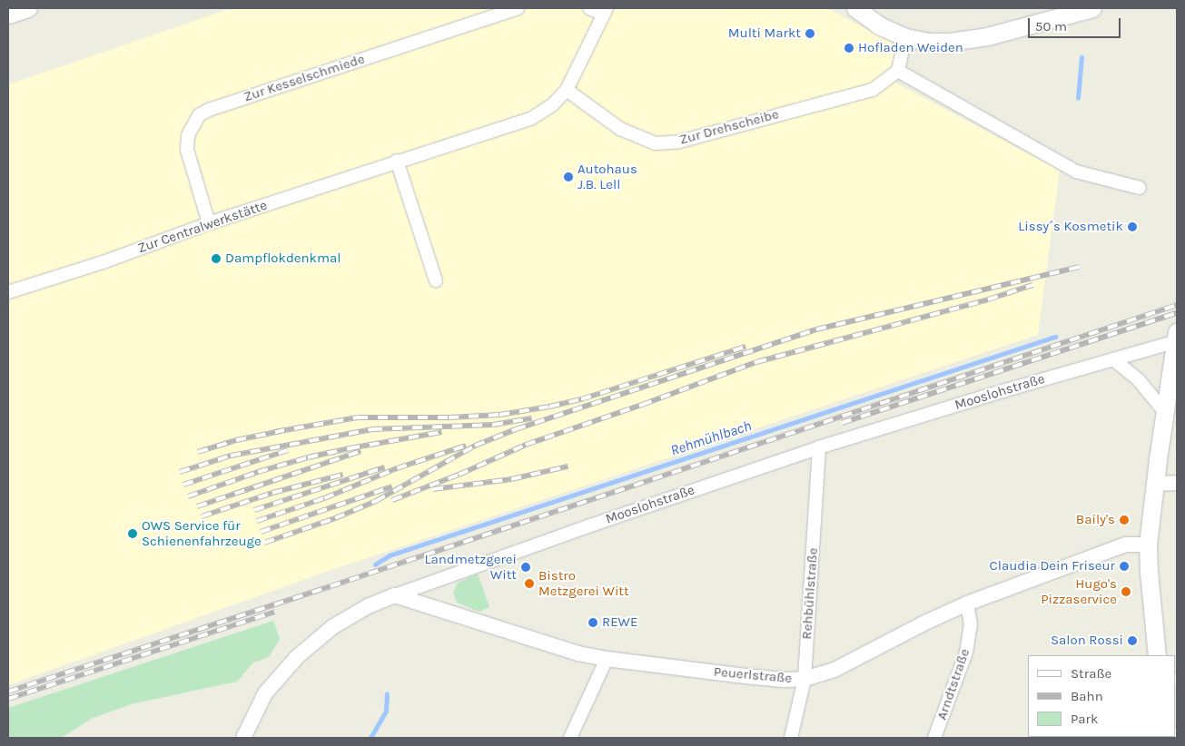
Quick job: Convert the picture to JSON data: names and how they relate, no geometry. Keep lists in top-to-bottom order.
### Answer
{
  "streets": {
    "street": [
      "Zur Kesselschmiede",
      "Zur Drehscheibe",
      "Zur Centralwerkstätte",
      "Mooslohstraße",
      "Rehbühlstraße",
      "Peuerlstraße",
      "Arndtstraße"
    ]
  },
  "crossings": [
    ["Zur Kesselschmiede", "Zur Centralwerkstätte"],
    ["Zur Drehscheibe", "Zur Centralwerkstätte"],
    ["Mooslohstraße", "Rehbühlstraße"],
    ["Mooslohstraße", "Peuerlstraße"],
    ["Rehbühlstraße", "Peuerlstraße"],
    ["Peuerlstraße", "Arndtstraße"]
  ],
  "water": ["Rehmühlbach"],
  "places": [
    "Multi Markt",
    "Hofladen Weiden",
    "Autohaus J.B. Lell",
    "Lissy´s Kosmetik",
    "Dampflokdenkmal",
    "Baily's",
    "OWS Service für Schienenfahrzeuge",
    "Claudia Dein Friseur",
    "Landmetzgerei Witt",
    "Bistro Metzgerei Witt",
    "Hugo's Pizzaservice",
    "REWE",
    "Salon Rossi"
  ],
  "legend": ["Straße", "Bahn", "Park"],
  "scale_bar": "50 m"
}
